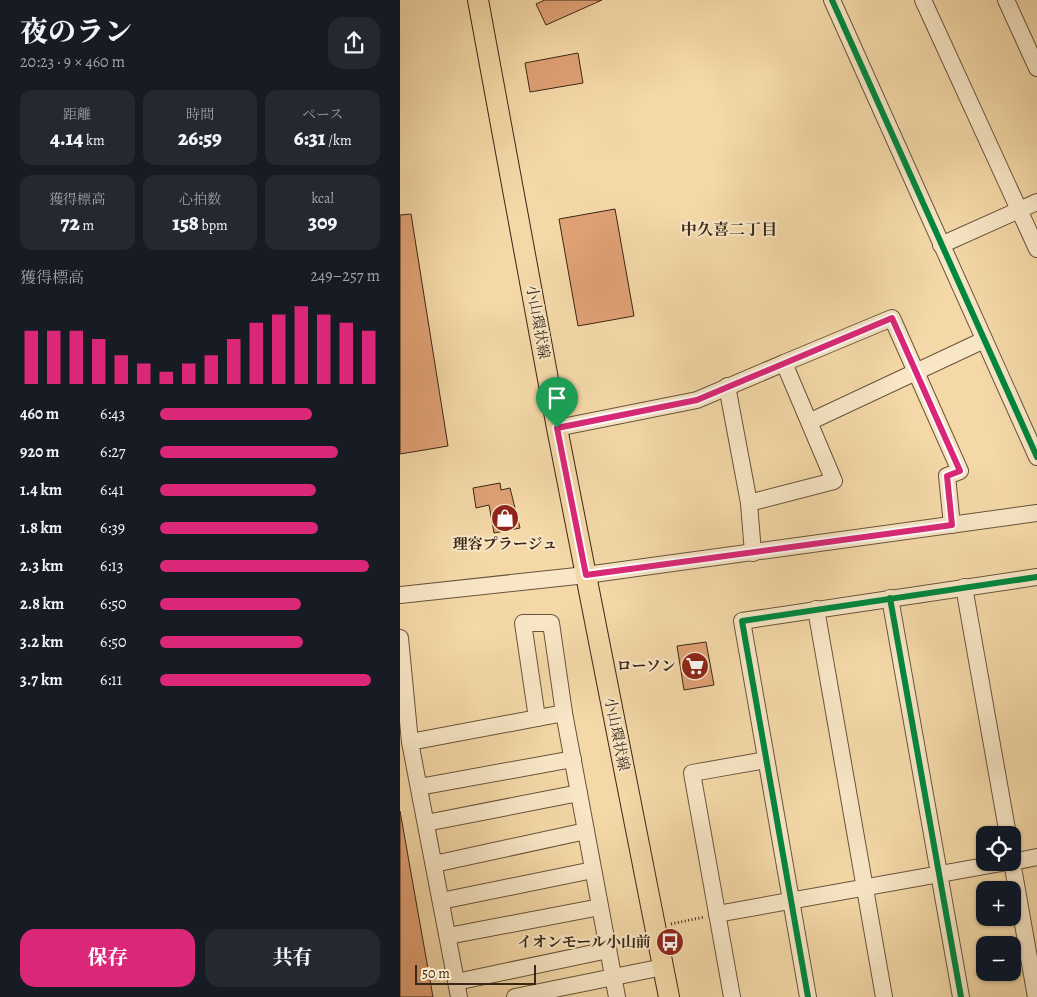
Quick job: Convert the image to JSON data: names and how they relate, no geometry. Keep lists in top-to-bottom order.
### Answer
{
  "streets": {
    "main road": ["小山環状線"]
  },
  "districts": ["中久喜二丁目"],
  "places": {
    "shop": ["理容プラージュ"],
    "supermarket": ["ローソン"],
    "bus stop": ["イオンモール小山前"]
  },
  "scale_bar": "50 m",
  "page": {
    "heading": ["夜のラン", "20:23 · 9 × 460 m"],
    "stats": [
      ["距離", "4.14 km"],
      ["時間", "26:59"],
      ["ペース", "6:31 /km"],
      ["獲得標高", "72 m"],
      ["心拍数", "158 bpm"],
      ["kcal", "309"]
    ],
    "chart": ["獲得標高", "249–257 m"],
    "list": [
      {
        "name": "460 m",
        "note": "6:43"
      },
      {
        "name": "920 m",
        "note": "6:27"
      },
      {
        "name": "1.4 km",
        "note": "6:41"
      },
      {
        "name": "1.8 km",
        "note": "6:39"
      },
      {
        "name": "2.3 km",
        "note": "6:13"
      },
      {
        "name": "2.8 km",
        "note": "6:50"
      },
      {
        "name": "3.2 km",
        "note": "6:50"
      },
      {
        "name": "3.7 km",
        "note": "6:11"
      }
    ],
    "map_buttons": ["+", "−"],
    "buttons": ["保存", "共有"],
    "scale": "50 m"
  }
}
